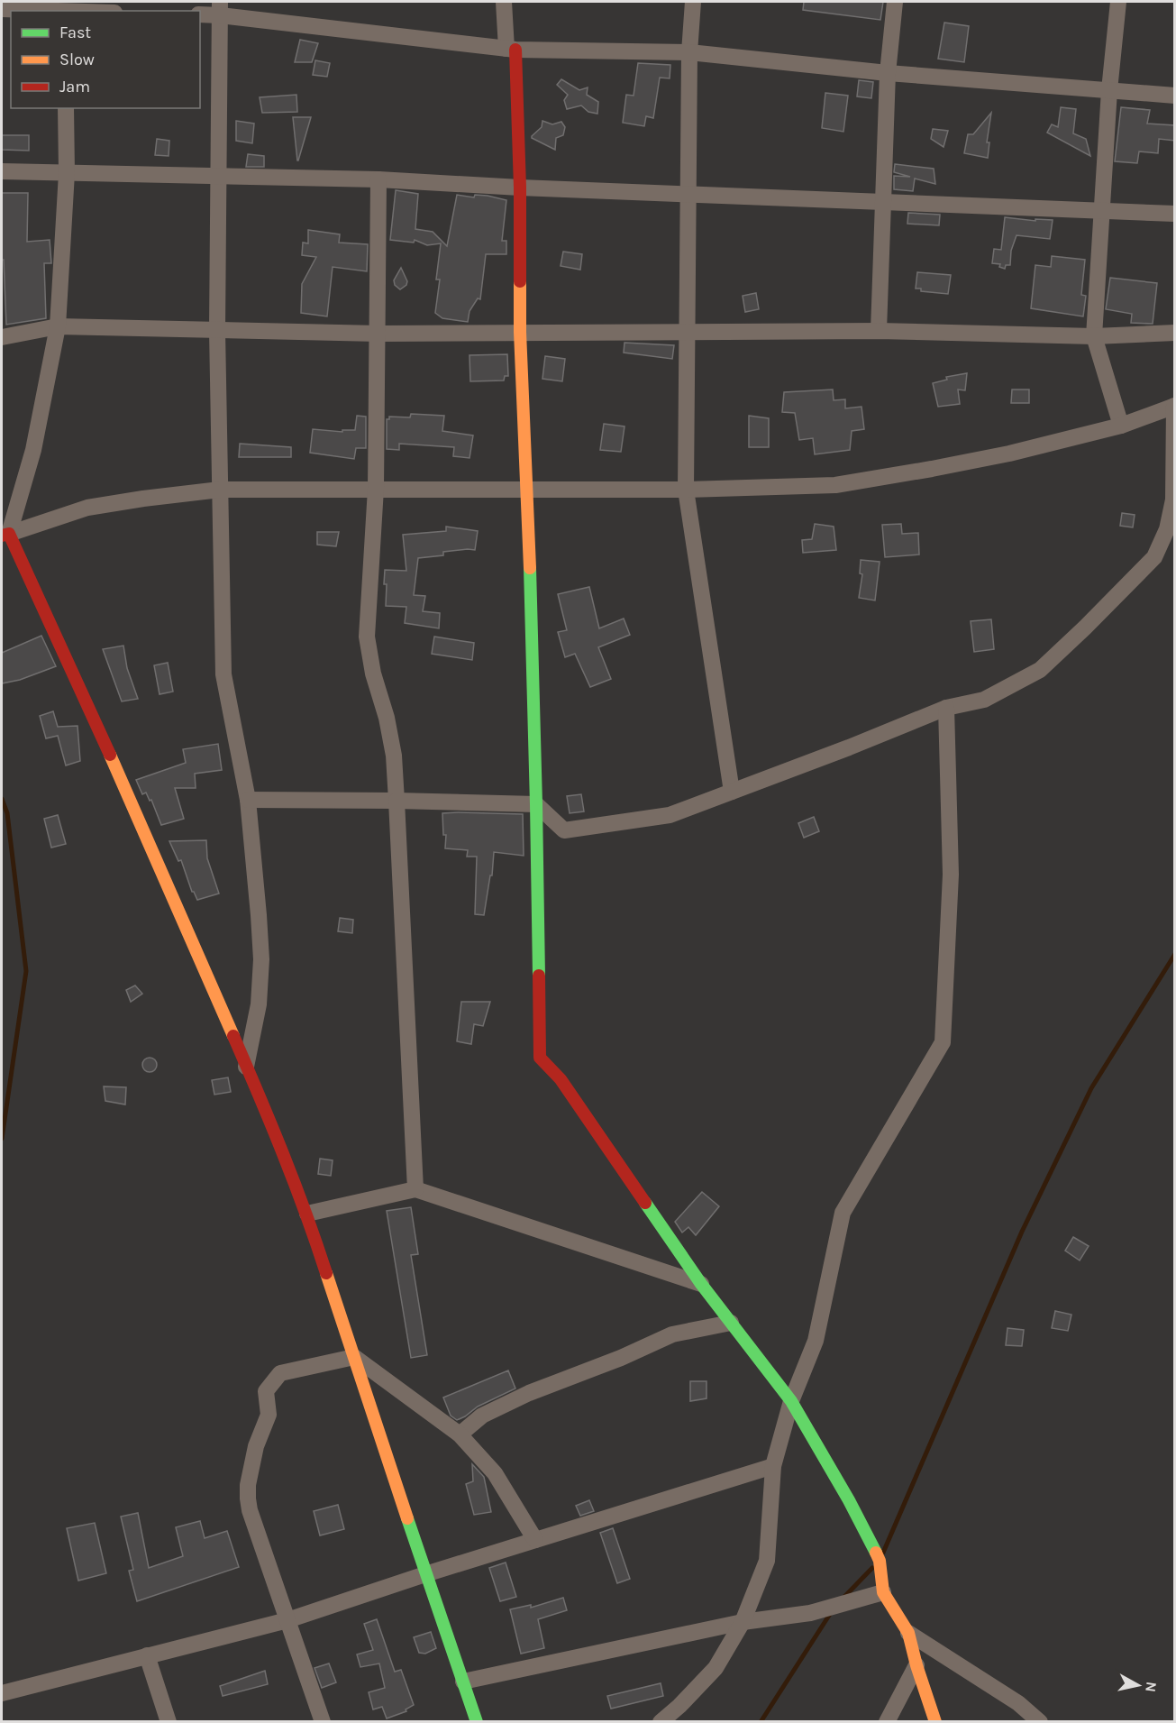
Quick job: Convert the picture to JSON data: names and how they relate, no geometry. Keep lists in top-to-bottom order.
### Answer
{
  "legend": ["Fast", "Slow", "Jam"],
  "north": "right"
}
